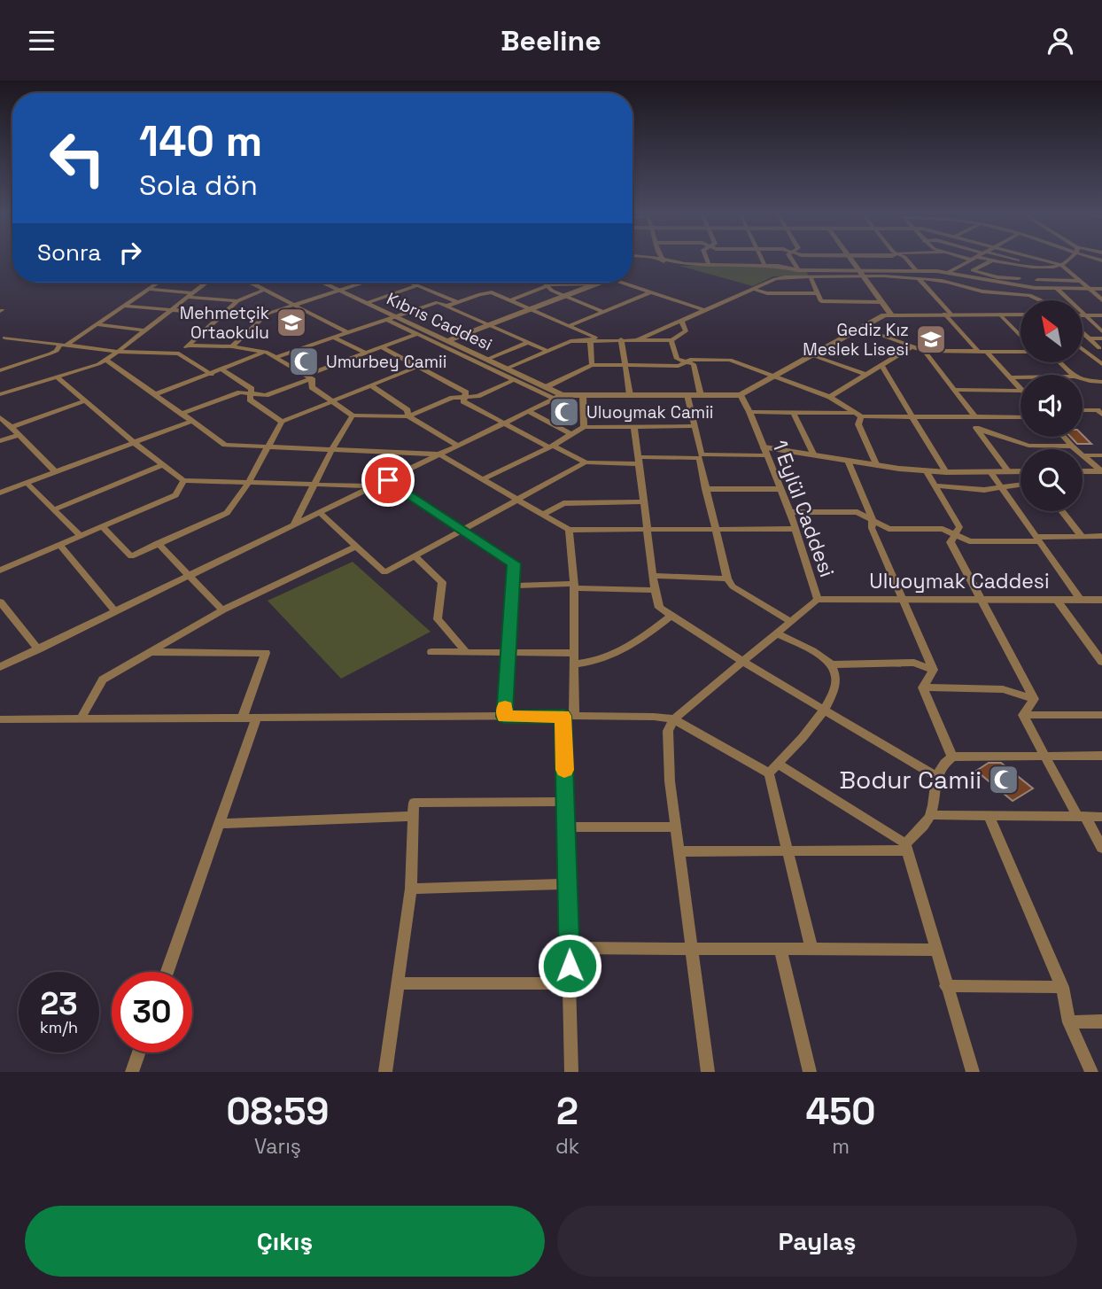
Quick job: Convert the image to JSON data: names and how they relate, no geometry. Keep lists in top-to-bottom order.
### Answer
{
  "streets": {
    "street": ["Kıbrıs Caddesi", "1 Eylül Caddesi", "Uluoymak Caddesi"]
  },
  "crossings": [
    ["1 Eylül Caddesi", "Uluoymak Caddesi"]
  ],
  "places": {
    "school or university": ["Mehmetçik Ortaokulu", "Gediz Kız Meslek Lisesi"],
    "mosque": ["Umurbey Camii", "Uluoymak Camii", "Bodur Camii"]
  },
  "north": "top left",
  "page": {
    "header": "Beeline",
    "turn": ["140 m", "Sola dön"],
    "then": "Sonra",
    "speed": "23 km/h",
    "limit": "30",
    "eta": [
      "08:59",
      "Varış",
      "2",
      "dk",
      "450",
      "m"
    ],
    "buttons": ["Çıkış", "Paylaş"]
  }
}
